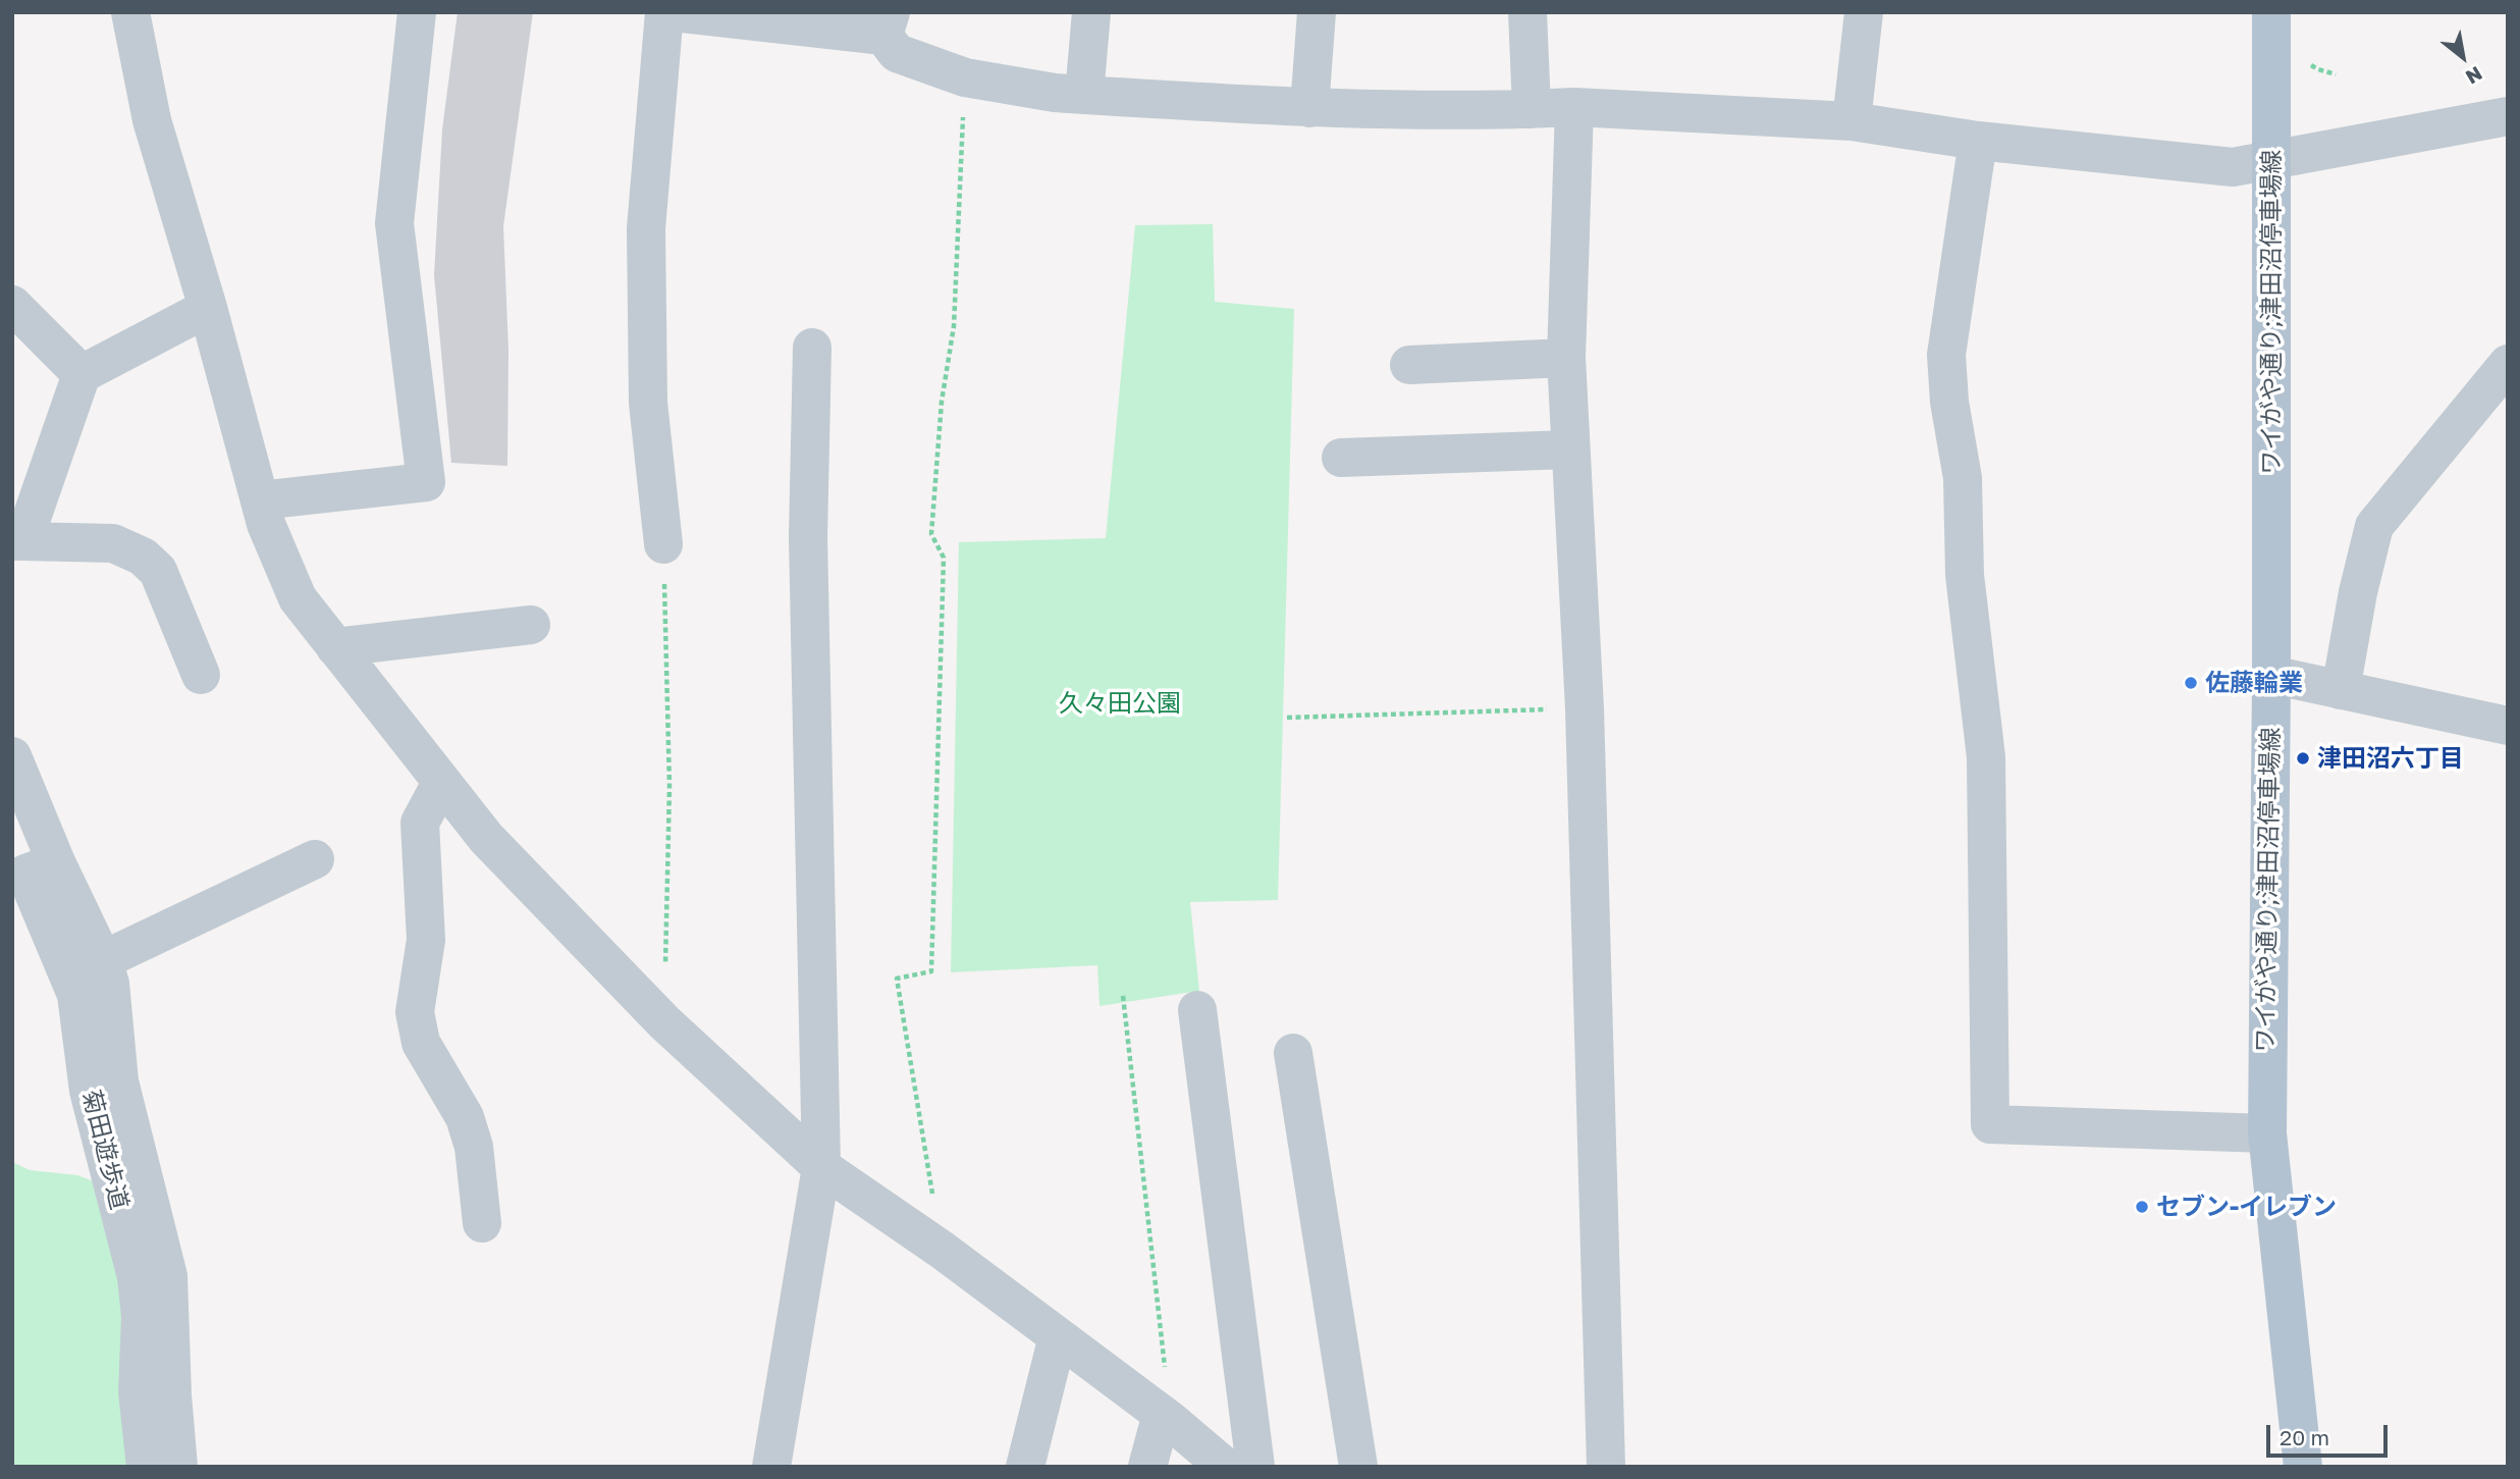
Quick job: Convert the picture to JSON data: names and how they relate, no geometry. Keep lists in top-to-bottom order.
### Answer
{
  "streets": {
    "main road": ["ワイがや通り;津田沼停車場線"],
    "street": ["菊田遊歩道"]
  },
  "parks": ["久々田公園"],
  "places": ["佐藤輪業", "津田沼六丁目", "セブン-イレブン"],
  "scale_bar": "20 m",
  "north": "bottom right"
}
